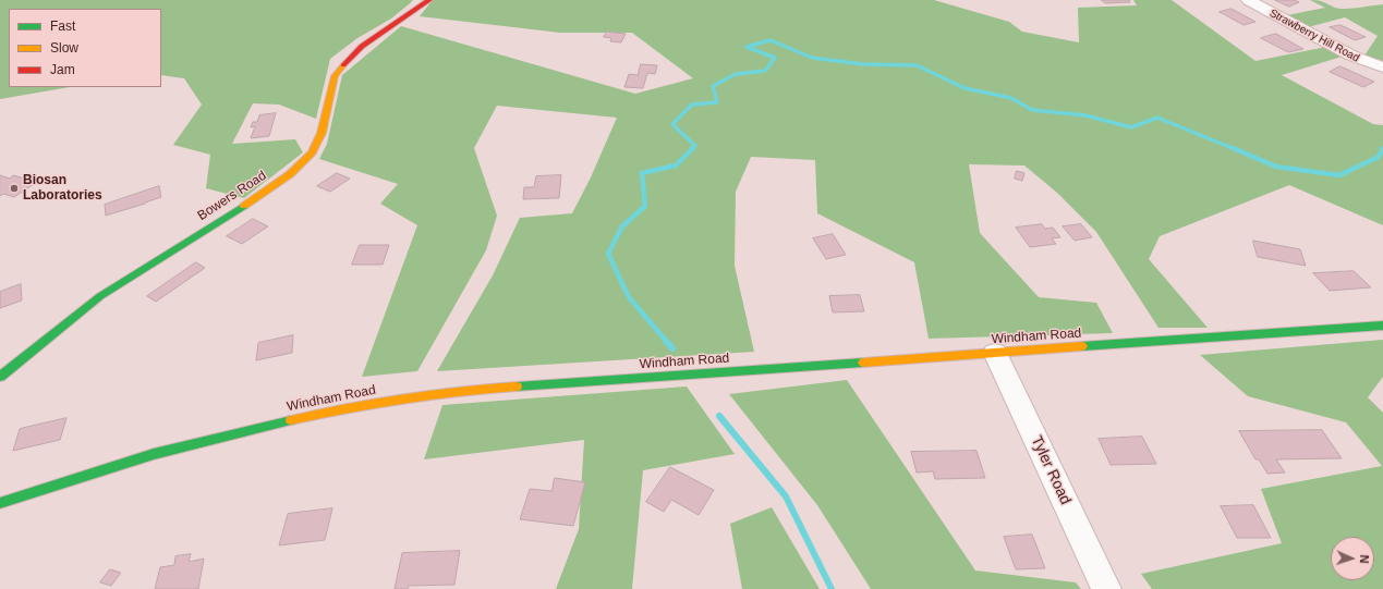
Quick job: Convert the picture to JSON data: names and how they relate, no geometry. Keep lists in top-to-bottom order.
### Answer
{
  "streets": {
    "street": [
      "Strawberry Hill Road",
      "Bowers Road",
      "Windham Road",
      "Tyler Road"
    ]
  },
  "crossings": [
    ["Windham Road", "Tyler Road"]
  ],
  "places": ["Biosan Laboratories"],
  "legend": ["Fast", "Slow", "Jam"],
  "north": "right"
}
